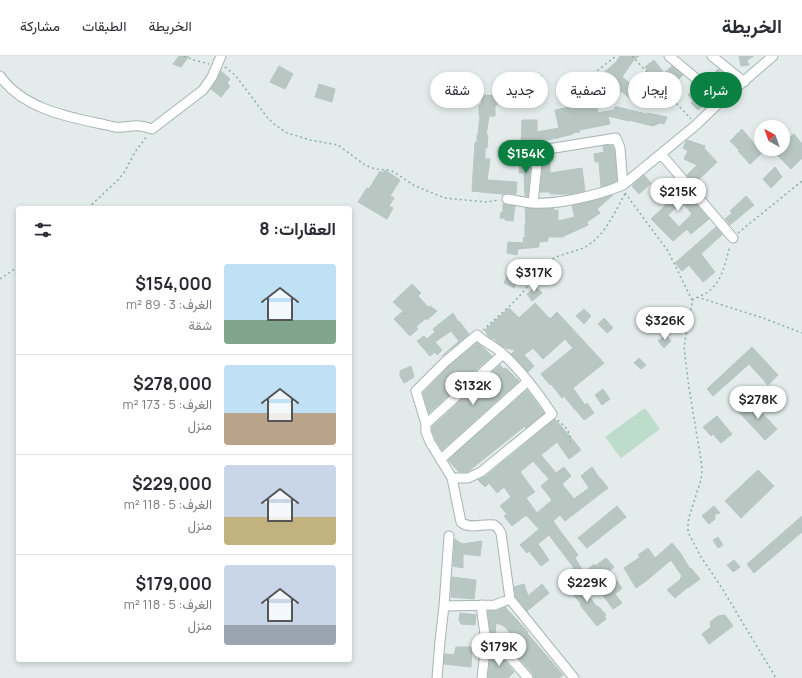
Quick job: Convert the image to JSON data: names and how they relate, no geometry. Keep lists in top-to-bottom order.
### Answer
{
  "north": "top left",
  "page": {
    "header": "الخريطة",
    "nav": ["الخريطة", "الطبقات", "مشاركة"],
    "chip": [
      "شراء",
      "إيجار",
      "تصفية",
      "جديد",
      "شقة"
    ],
    "price": [
      "$154K",
      "$215K",
      "$317K",
      "$326K",
      "$132K",
      "$278K",
      "$229K",
      "$179K"
    ],
    "heading": "العقارات: 8",
    "list": [
      {
        "name": "$154,000",
        "note": "الغرف: 3 · 89 m² · شقة"
      },
      {
        "name": "$278,000",
        "note": "الغرف: 5 · 173 m² · منزل"
      },
      {
        "name": "$229,000",
        "note": "الغرف: 5 · 118 m² · منزل"
      },
      {
        "name": "$179,000",
        "note": "الغرف: 5 · 118 m² · منزل"
      }
    ]
  }
}
